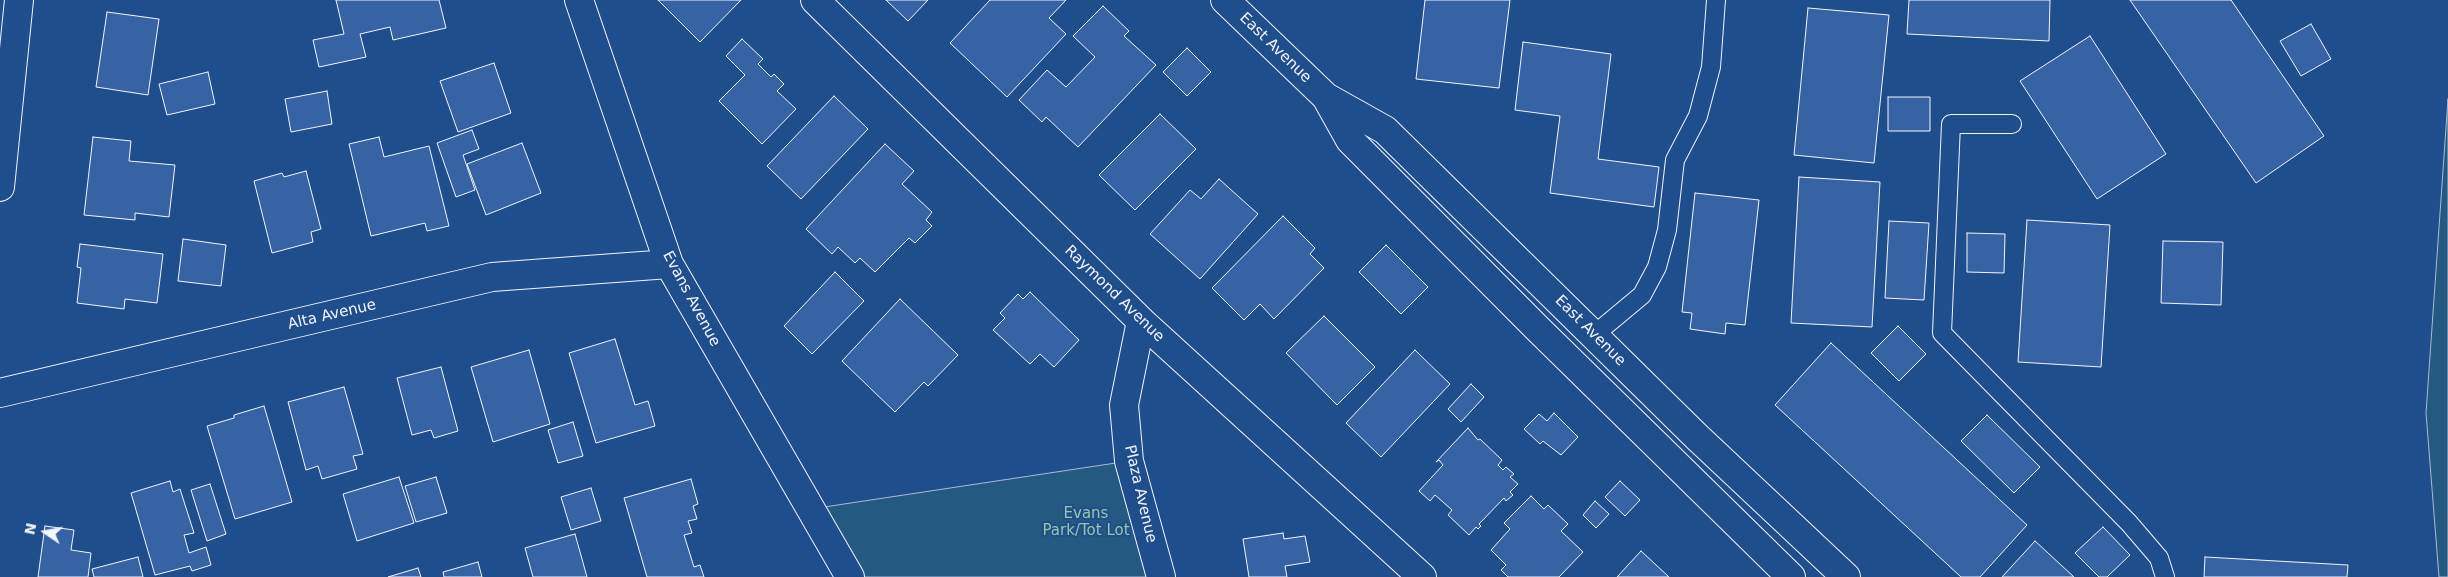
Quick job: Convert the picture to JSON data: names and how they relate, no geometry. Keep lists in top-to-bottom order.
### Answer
{
  "streets": {
    "street": [
      "East Avenue",
      "Raymond Avenue",
      "Evans Avenue",
      "Alta Avenue",
      "Plaza Avenue"
    ]
  },
  "crossings": [
    ["Raymond Avenue", "Plaza Avenue"],
    ["Evans Avenue", "Alta Avenue"]
  ],
  "parks": ["Evans Park/Tot Lot"],
  "north": "left"
}
